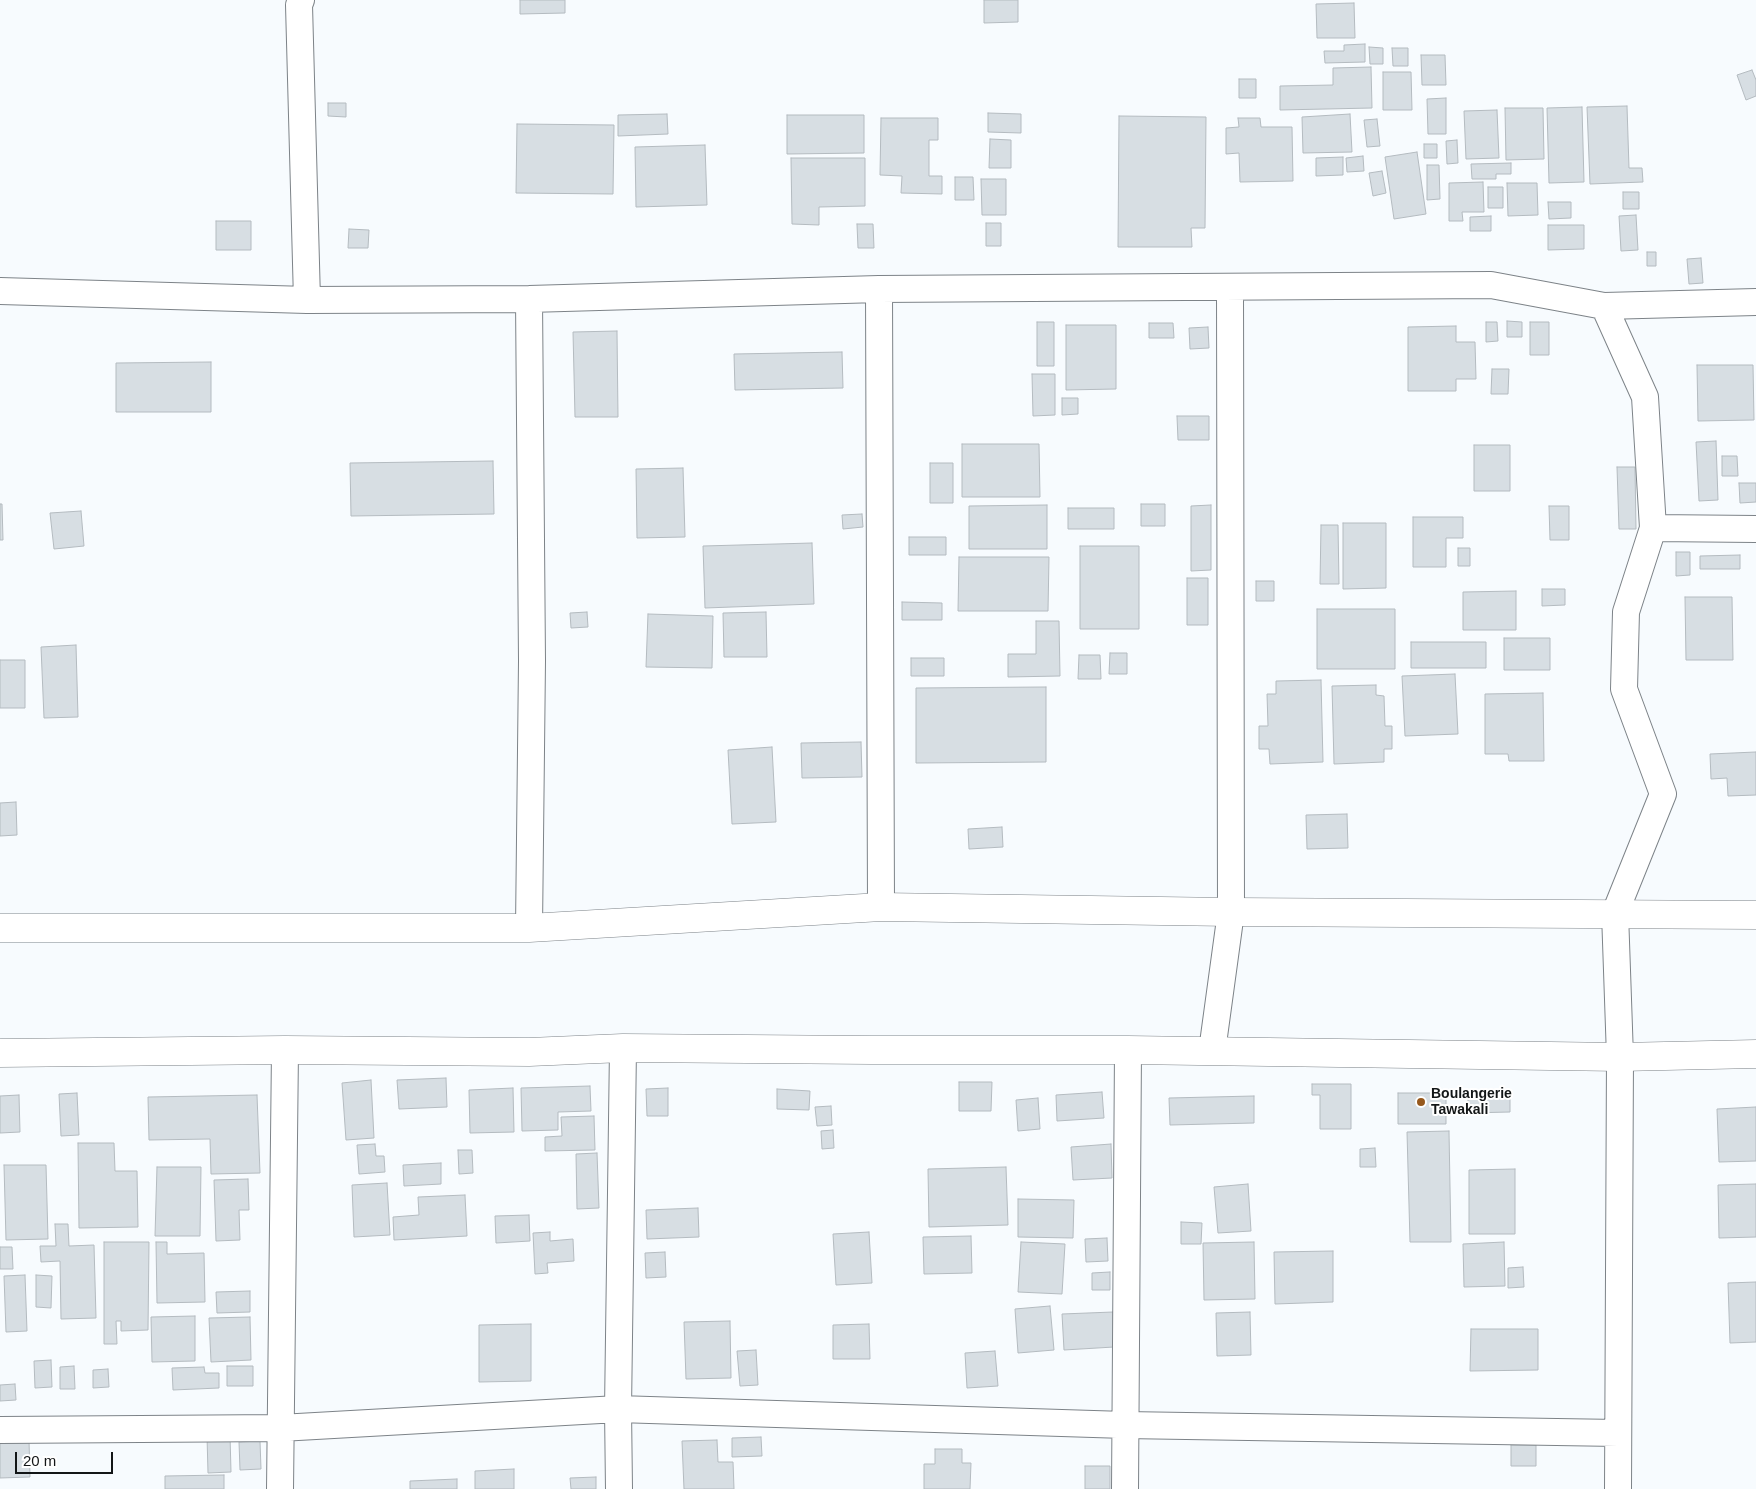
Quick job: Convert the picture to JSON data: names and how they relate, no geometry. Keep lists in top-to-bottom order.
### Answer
{
  "places": ["Boulangerie Tawakali"],
  "scale_bar": "20 m"
}
